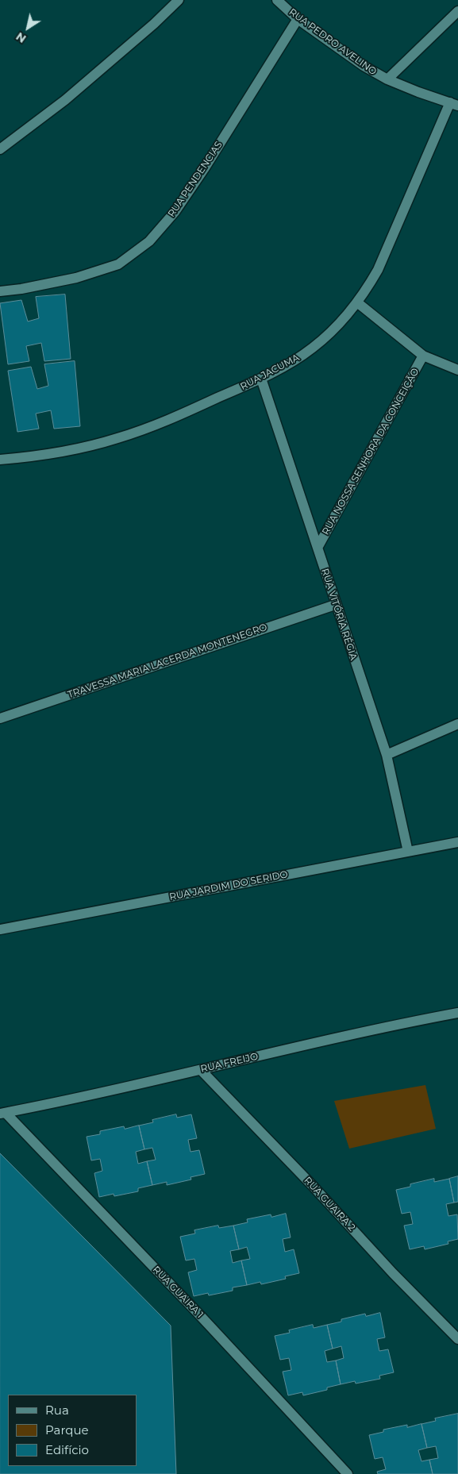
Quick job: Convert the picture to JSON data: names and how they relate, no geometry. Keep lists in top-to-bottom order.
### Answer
{
  "streets": {
    "street": [
      "RUA PEDRO AVELINO",
      "RUA PENDENCIAS",
      "RUA JACUMA",
      "RUA NOSSA SENHORA DA CONCEIÇÃO",
      "RUA VITÓRIA RÉGIA",
      "TRAVESSA MARIA LACERDA MONTENEGRO",
      "RUA JARDIM DO SERIDO",
      "RUA FREIJO",
      "RUA GUAIRA 2",
      "RUA GUAIRA 1"
    ]
  },
  "crossings": [
    ["RUA PEDRO AVELINO", "RUA PENDENCIAS"],
    ["RUA PEDRO AVELINO", "RUA JACUMA"],
    ["RUA JACUMA", "RUA VITÓRIA RÉGIA"],
    ["RUA NOSSA SENHORA DA CONCEIÇÃO", "RUA VITÓRIA RÉGIA"],
    ["RUA VITÓRIA RÉGIA", "TRAVESSA MARIA LACERDA MONTENEGRO"],
    ["RUA VITÓRIA RÉGIA", "RUA JARDIM DO SERIDO"],
    ["RUA FREIJO", "RUA GUAIRA 2"],
    ["RUA FREIJO", "RUA GUAIRA 1"]
  ],
  "legend": ["Rua", "Parque", "Edifício"],
  "north": "bottom left"
}
